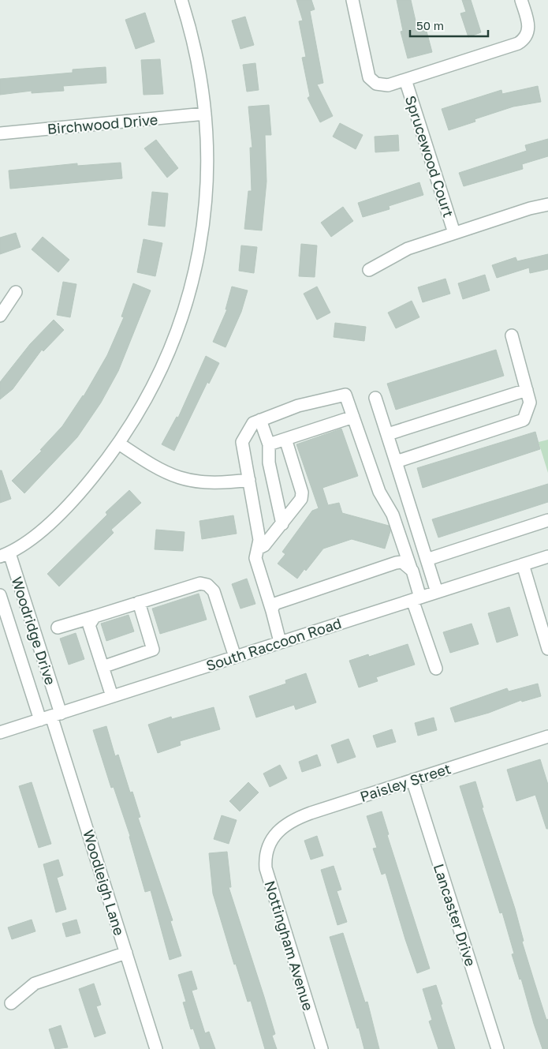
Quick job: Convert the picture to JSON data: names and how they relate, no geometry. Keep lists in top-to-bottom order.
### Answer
{
  "streets": {
    "street": [
      "Birchwood Drive",
      "Sprucewood Court",
      "Woodridge Drive",
      "South Raccoon Road",
      "Paisley Street",
      "Woodleigh Lane",
      "Lancaster Drive",
      "Nottingham Avenue"
    ]
  },
  "crossings": [
    ["Birchwood Drive", "Woodridge Drive"],
    ["Woodridge Drive", "South Raccoon Road"],
    ["Woodridge Drive", "Woodleigh Lane"],
    ["South Raccoon Road", "Woodleigh Lane"],
    ["Paisley Street", "Lancaster Drive"],
    ["Paisley Street", "Nottingham Avenue"]
  ],
  "scale_bar": "50 m"
}
